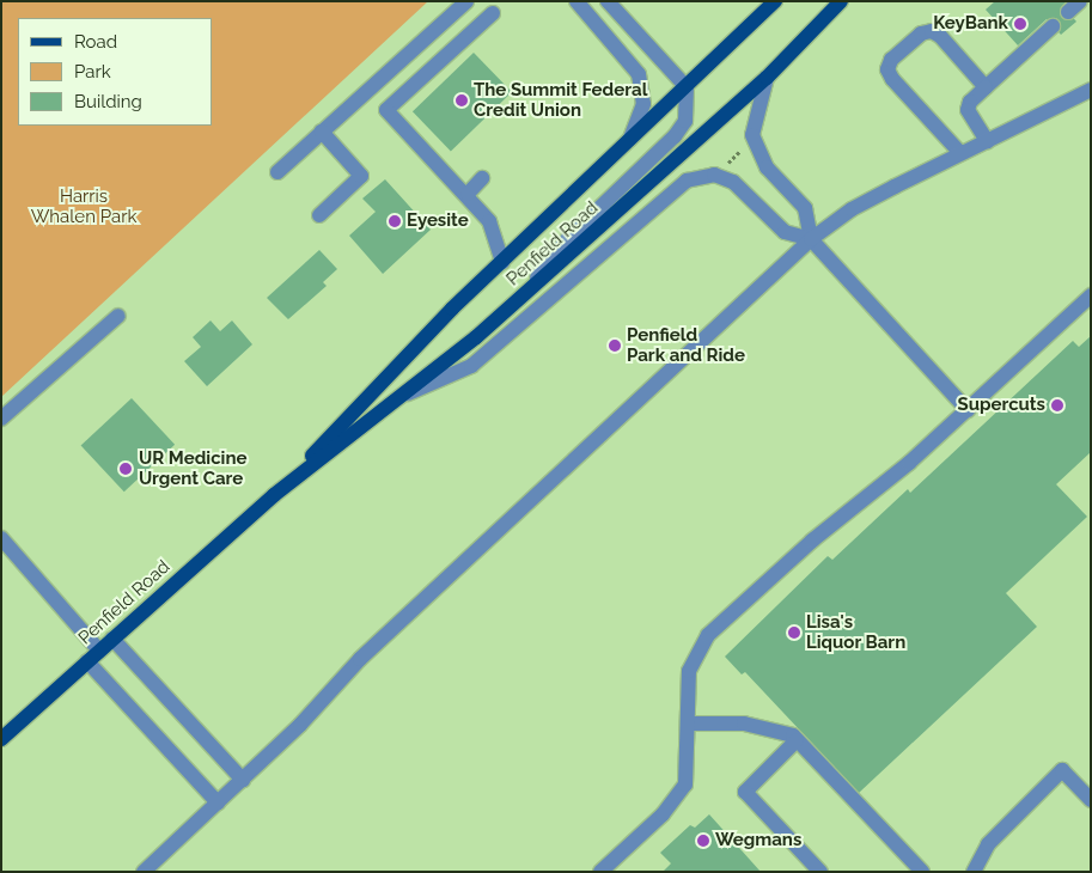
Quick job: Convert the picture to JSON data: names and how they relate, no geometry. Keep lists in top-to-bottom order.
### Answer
{
  "streets": {
    "main road": ["Penfield Road"]
  },
  "parks": ["Harris Whalen Park"],
  "places": [
    "KeyBank",
    "The Summit Federal Credit Union",
    "Eyesite",
    "Penfield Park and Ride",
    "Supercuts",
    "UR Medicine Urgent Care",
    "Lisa's Liquor Barn",
    "Wegmans"
  ],
  "legend": ["Road", "Park", "Building"]
}
